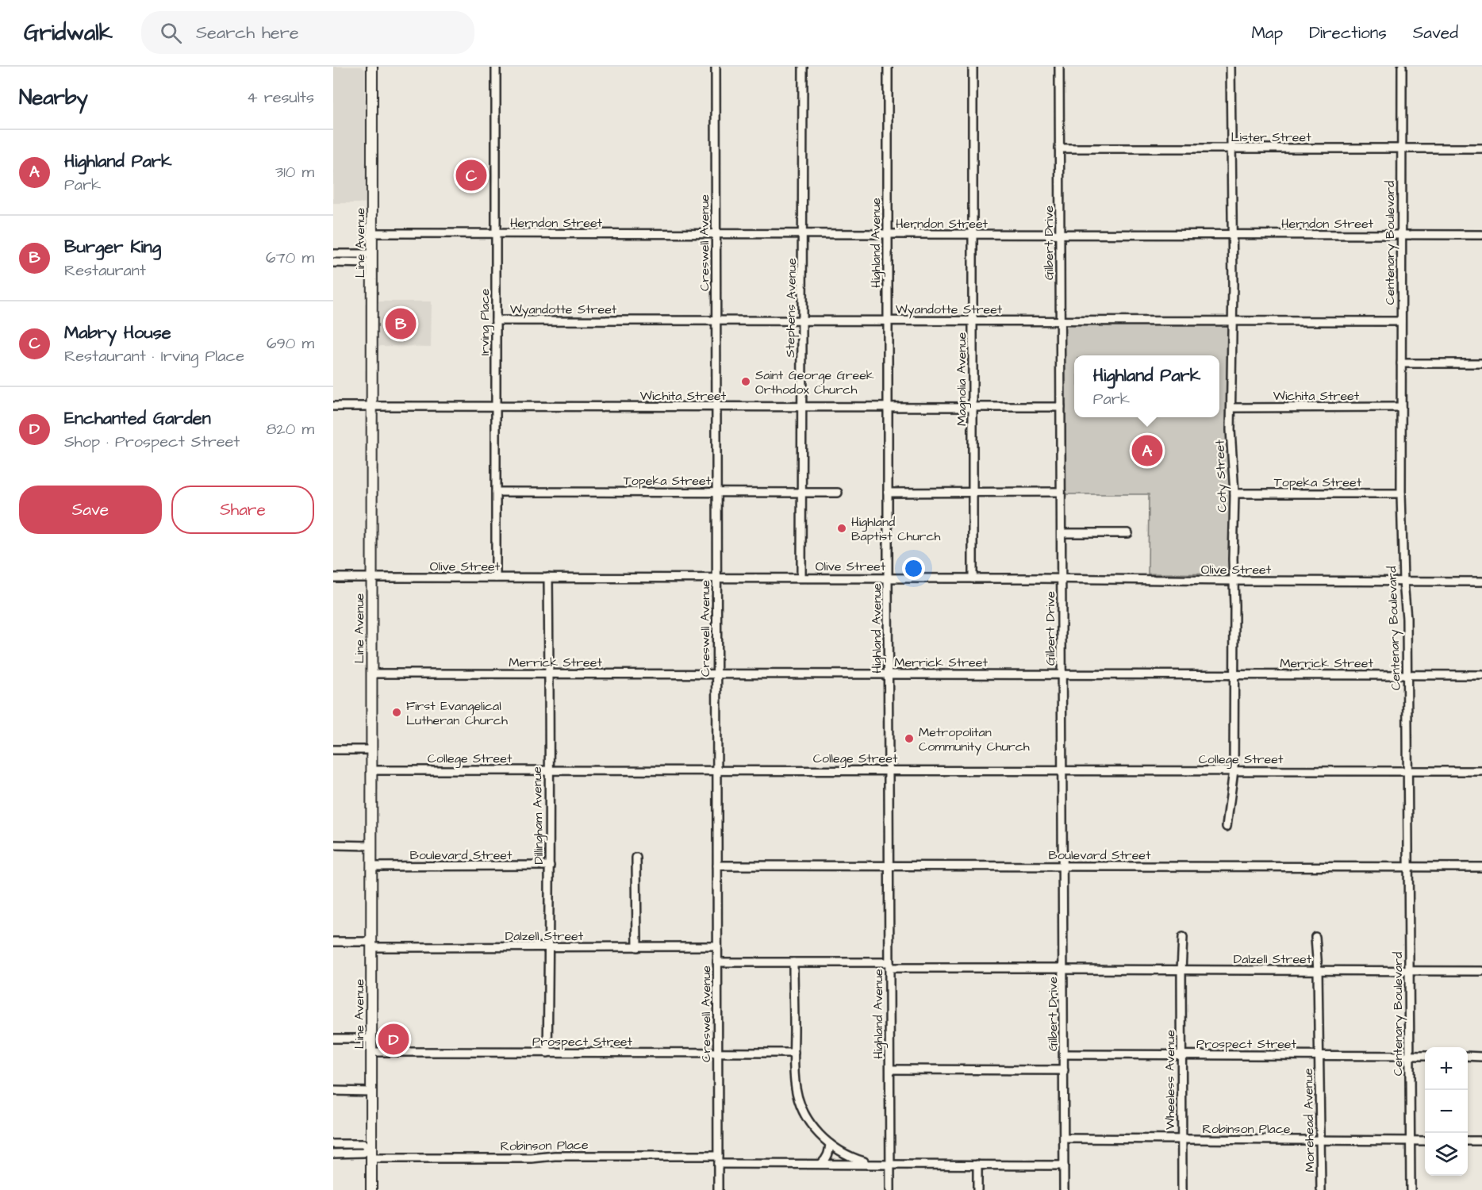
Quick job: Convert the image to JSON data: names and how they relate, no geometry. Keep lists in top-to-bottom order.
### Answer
{
  "streets": {
    "main road": ["Line Avenue"],
    "street": [
      "Lister Street",
      "Herndon Street",
      "Creswell Avenue",
      "Highland Avenue",
      "Gilbert Drive",
      "Centenary Boulevard",
      "Stephens Avenue",
      "Wyandotte Street",
      "Irving Place",
      "Magnolia Avenue",
      "Wichita Street",
      "Coty Street",
      "Topeka Street",
      "Olive Street",
      "Merrick Street",
      "College Street",
      "Dillingham Avenue",
      "Boulevard Street",
      "Dalzell Street",
      "Prospect Street",
      "Wheeless Avenue",
      "Morehead Avenue",
      "Robinson Place"
    ]
  },
  "crossings": [
    ["Lister Street", "Gilbert Drive"],
    ["Lister Street", "Centenary Boulevard"],
    ["Lister Street", "Coty Street"],
    ["Herndon Street", "Line Avenue"],
    ["Herndon Street", "Creswell Avenue"],
    ["Herndon Street", "Highland Avenue"],
    ["Herndon Street", "Gilbert Drive"],
    ["Herndon Street", "Centenary Boulevard"],
    ["Herndon Street", "Stephens Avenue"],
    ["Herndon Street", "Irving Place"],
    ["Herndon Street", "Magnolia Avenue"],
    ["Herndon Street", "Coty Street"],
    ["Line Avenue", "Wichita Street"],
    ["Line Avenue", "Olive Street"],
    ["Line Avenue", "Merrick Street"],
    ["Line Avenue", "College Street"],
    ["Line Avenue", "Boulevard Street"],
    ["Line Avenue", "Dalzell Street"],
    ["Line Avenue", "Prospect Street"],
    ["Line Avenue", "Robinson Place"],
    ["Creswell Avenue", "Wyandotte Street"],
    ["Creswell Avenue", "Wichita Street"],
    ["Creswell Avenue", "Topeka Street"],
    ["Creswell Avenue", "Olive Street"],
    ["Creswell Avenue", "Merrick Street"],
    ["Creswell Avenue", "College Street"],
    ["Creswell Avenue", "Boulevard Street"],
    ["Creswell Avenue", "Dalzell Street"],
    ["Creswell Avenue", "Prospect Street"],
    ["Creswell Avenue", "Robinson Place"],
    ["Highland Avenue", "Wyandotte Street"],
    ["Highland Avenue", "Wichita Street"],
    ["Highland Avenue", "Olive Street"],
    ["Highland Avenue", "Merrick Street"],
    ["Highland Avenue", "College Street"],
    ["Highland Avenue", "Boulevard Street"],
    ["Highland Avenue", "Dalzell Street"],
    ["Highland Avenue", "Robinson Place"],
    ["Gilbert Drive", "Wyandotte Street"],
    ["Gilbert Drive", "Wichita Street"],
    ["Gilbert Drive", "Olive Street"],
    ["Gilbert Drive", "Merrick Street"],
    ["Gilbert Drive", "College Street"],
    ["Gilbert Drive", "Boulevard Street"],
    ["Gilbert Drive", "Dalzell Street"],
    ["Gilbert Drive", "Prospect Street"],
    ["Gilbert Drive", "Robinson Place"],
    ["Centenary Boulevard", "Wyandotte Street"],
    ["Centenary Boulevard", "Wichita Street"],
    ["Centenary Boulevard", "Topeka Street"],
    ["Centenary Boulevard", "Olive Street"],
    ["Centenary Boulevard", "Merrick Street"],
    ["Centenary Boulevard", "College Street"],
    ["Centenary Boulevard", "Boulevard Street"],
    ["Centenary Boulevard", "Dalzell Street"],
    ["Centenary Boulevard", "Prospect Street"],
    ["Centenary Boulevard", "Robinson Place"],
    ["Stephens Avenue", "Wyandotte Street"],
    ["Stephens Avenue", "Wichita Street"],
    ["Stephens Avenue", "Topeka Street"],
    ["Stephens Avenue", "Olive Street"],
    ["Wyandotte Street", "Irving Place"],
    ["Wyandotte Street", "Magnolia Avenue"],
    ["Wyandotte Street", "Coty Street"],
    ["Irving Place", "Wichita Street"],
    ["Irving Place", "Topeka Street"],
    ["Irving Place", "Olive Street"],
    ["Magnolia Avenue", "Wichita Street"],
    ["Magnolia Avenue", "Olive Street"],
    ["Wichita Street", "Coty Street"],
    ["Coty Street", "Topeka Street"],
    ["Coty Street", "Olive Street"],
    ["Coty Street", "Merrick Street"],
    ["Coty Street", "College Street"],
    ["Olive Street", "Dillingham Avenue"],
    ["Merrick Street", "Dillingham Avenue"],
    ["College Street", "Dillingham Avenue"],
    ["Dillingham Avenue", "Boulevard Street"],
    ["Dillingham Avenue", "Dalzell Street"],
    ["Dillingham Avenue", "Prospect Street"],
    ["Dalzell Street", "Wheeless Avenue"],
    ["Dalzell Street", "Morehead Avenue"],
    ["Prospect Street", "Wheeless Avenue"],
    ["Prospect Street", "Morehead Avenue"],
    ["Wheeless Avenue", "Robinson Place"],
    ["Morehead Avenue", "Robinson Place"]
  ],
  "places": [
    "Saint George Greek Orthodox Church",
    "Highland Baptist Church",
    "First Evangelical Lutheran Church",
    "Metropolitan Community Church"
  ],
  "page": {
    "header": "Gridwalk",
    "search": "Search here",
    "nav": ["Map", "Directions", "Saved"],
    "heading": ["Nearby", "4 results"],
    "list": [
      {
        "mark": "A",
        "name": "Highland Park",
        "note": "Park",
        "value": "310 m"
      },
      {
        "mark": "B",
        "name": "Burger King",
        "note": "Restaurant",
        "value": "670 m"
      },
      {
        "mark": "C",
        "name": "Mabry House",
        "note": "Restaurant · Irving Place",
        "value": "690 m"
      },
      {
        "mark": "D",
        "name": "Enchanted Garden",
        "note": "Shop · Prospect Street",
        "value": "820 m"
      }
    ],
    "pins": [
      "C",
      "B",
      "A",
      "D"
    ],
    "popup": ["Highland Park", "Park"],
    "buttons": ["Save", "Share"],
    "map_buttons": ["+", "−"]
  }
}
